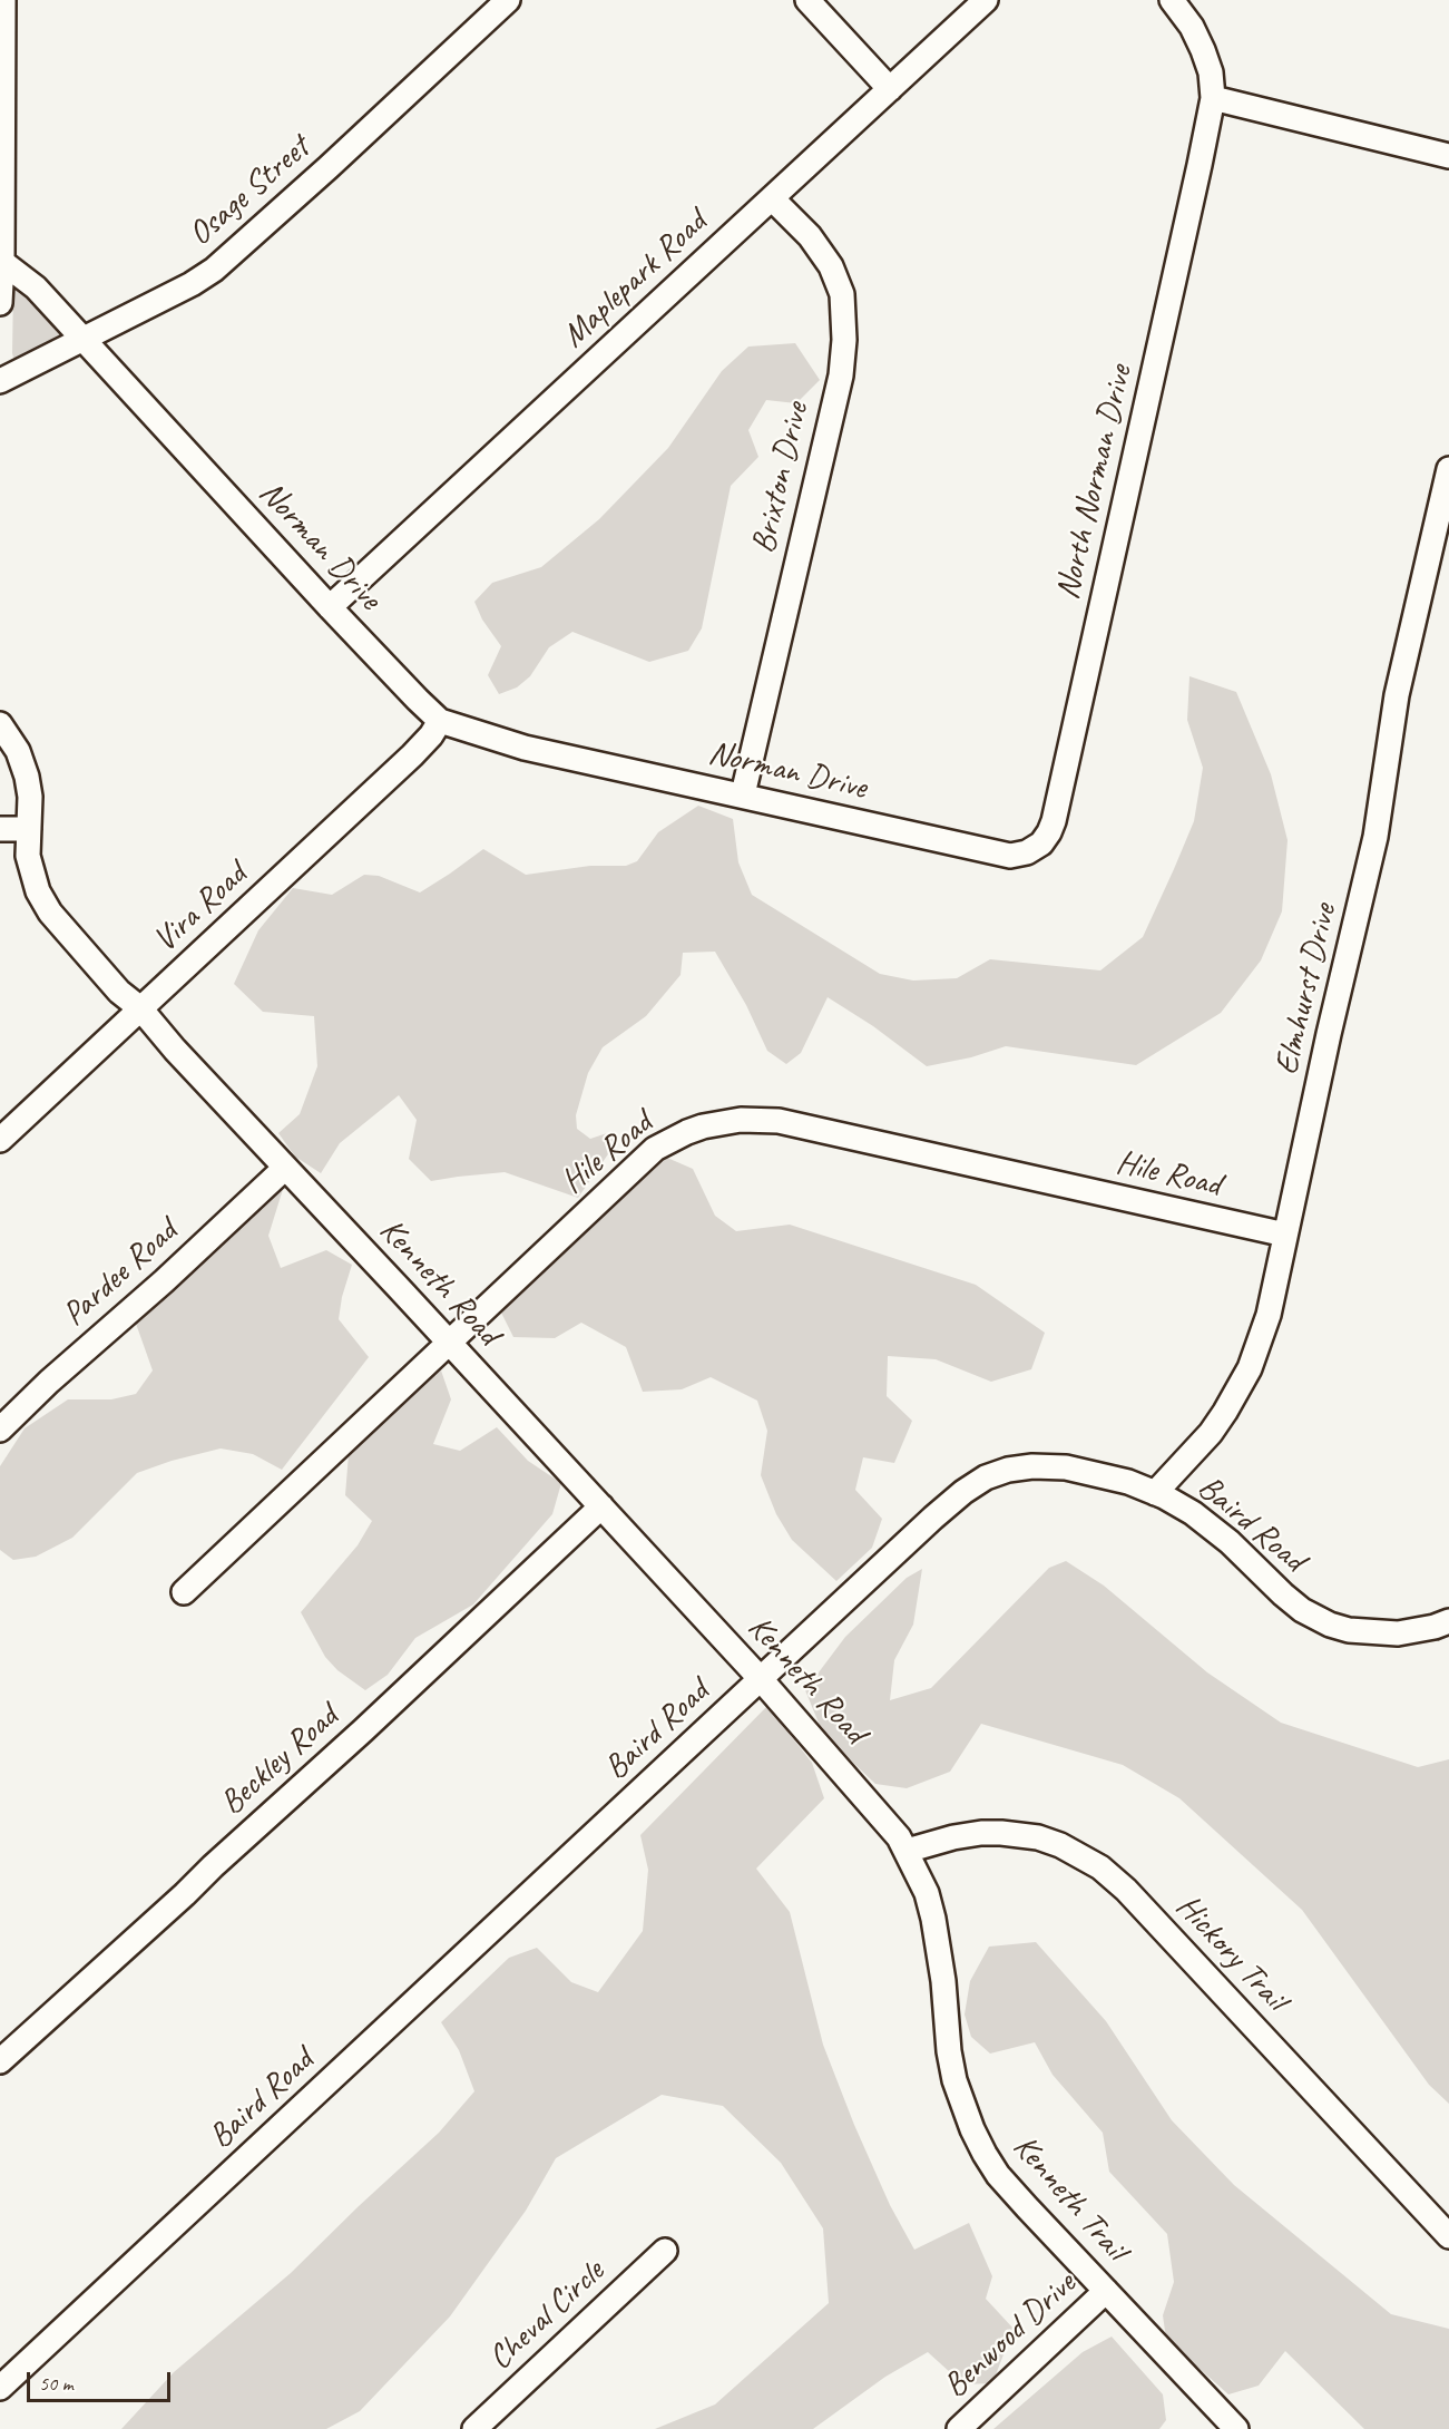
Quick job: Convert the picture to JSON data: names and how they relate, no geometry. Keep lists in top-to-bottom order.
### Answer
{
  "streets": {
    "street": [
      "Osage Street",
      "Maplepark Road",
      "Brixton Drive",
      "North Norman Drive",
      "Norman Drive",
      "Vira Road",
      "Elmhurst Drive",
      "Hile Road",
      "Pardee Road",
      "Kenneth Road",
      "Baird Road",
      "Beckley Road",
      "Hickory Trail",
      "Kenneth Trail",
      "Cheval Circle",
      "Benwood Drive"
    ]
  },
  "crossings": [
    ["Osage Street", "Norman Drive"],
    ["Maplepark Road", "Brixton Drive"],
    ["Maplepark Road", "Norman Drive"],
    ["Brixton Drive", "Norman Drive"],
    ["North Norman Drive", "Norman Drive"],
    ["Norman Drive", "Vira Road"],
    ["Vira Road", "Kenneth Road"],
    ["Elmhurst Drive", "Hile Road"],
    ["Elmhurst Drive", "Baird Road"],
    ["Hile Road", "Kenneth Road"],
    ["Pardee Road", "Kenneth Road"],
    ["Kenneth Road", "Baird Road"],
    ["Kenneth Road", "Beckley Road"],
    ["Kenneth Road", "Hickory Trail"],
    ["Kenneth Road", "Kenneth Trail"],
    ["Hickory Trail", "Kenneth Trail"],
    ["Kenneth Trail", "Benwood Drive"]
  ],
  "scale_bar": "50 m"
}
